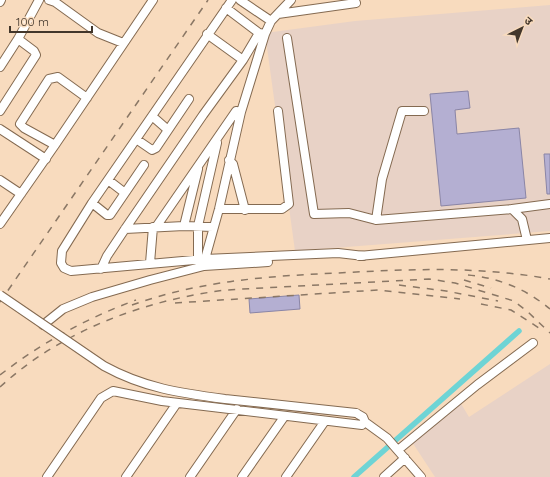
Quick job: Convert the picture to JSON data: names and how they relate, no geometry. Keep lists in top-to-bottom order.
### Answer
{
  "scale_bar": "100 m",
  "north": "top right"
}
